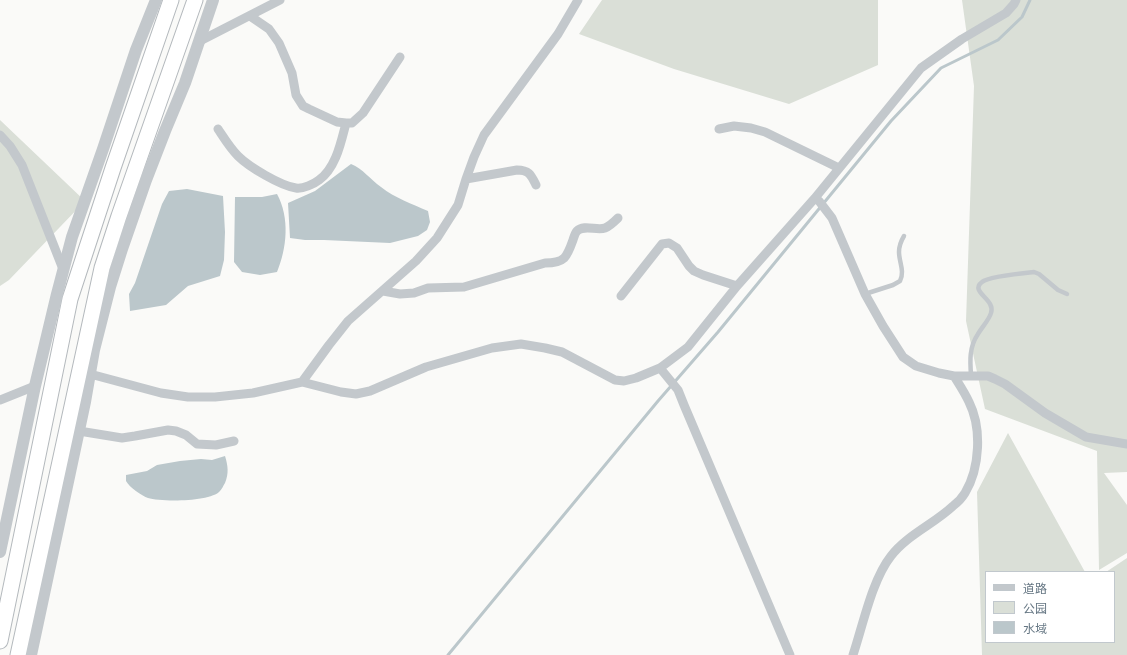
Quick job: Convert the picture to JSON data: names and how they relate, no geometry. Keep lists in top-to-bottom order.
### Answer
{
  "legend": ["道路", "公园", "水域"]
}
